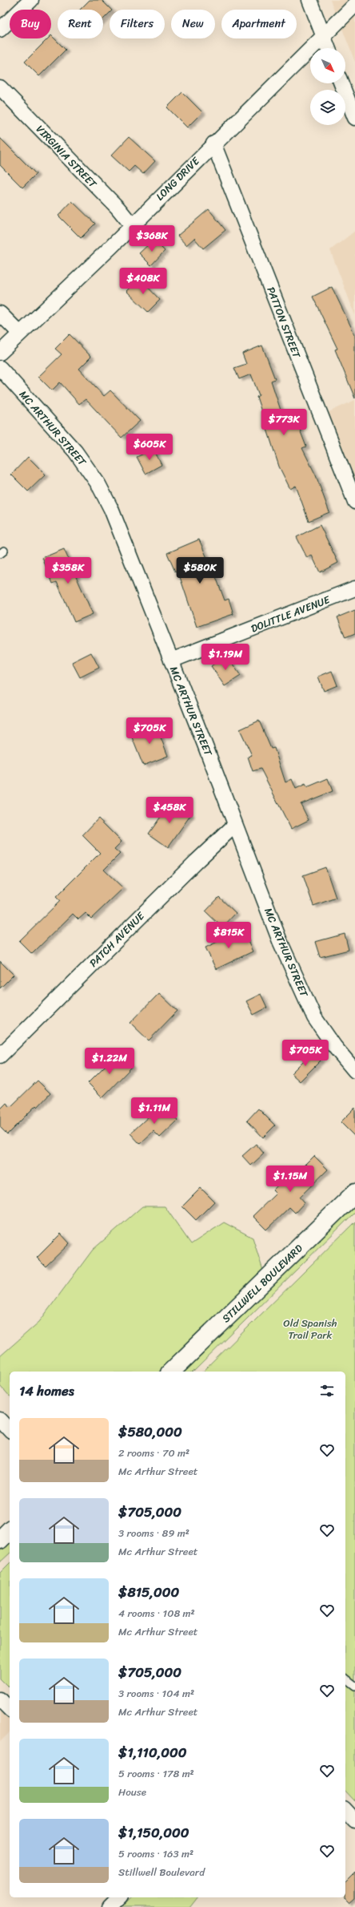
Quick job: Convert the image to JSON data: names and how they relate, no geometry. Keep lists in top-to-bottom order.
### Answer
{
  "streets": {
    "street": [
      "VIRGINIA STREET",
      "LONG DRIVE",
      "PATTON STREET",
      "MC ARTHUR STREET",
      "DOLITTLE AVENUE",
      "PATCH AVENUE",
      "STILLWELL BOULEVARD"
    ]
  },
  "crossings": [
    ["VIRGINIA STREET", "LONG DRIVE"],
    ["LONG DRIVE", "PATTON STREET"],
    ["MC ARTHUR STREET", "DOLITTLE AVENUE"],
    ["MC ARTHUR STREET", "PATCH AVENUE"]
  ],
  "parks": ["Old Spanish Trail Park"],
  "north": "bottom right",
  "page": {
    "chip": [
      "Buy",
      "Rent",
      "Filters",
      "New",
      "Apartment"
    ],
    "price": [
      "$368K",
      "$408K",
      "$773K",
      "$605K",
      "$358K",
      "$580K",
      "$1.19M",
      "$705K",
      "$458K",
      "$815K",
      "$705K",
      "$1.22M",
      "$1.11M",
      "$1.15M"
    ],
    "heading": "14 homes",
    "list": [
      {
        "name": "$580,000",
        "note": "2 rooms · 70 m² · Mc Arthur Street"
      },
      {
        "name": "$705,000",
        "note": "3 rooms · 89 m² · Mc Arthur Street"
      },
      {
        "name": "$815,000",
        "note": "4 rooms · 108 m² · Mc Arthur Street"
      },
      {
        "name": "$705,000",
        "note": "3 rooms · 104 m² · Mc Arthur Street"
      },
      {
        "name": "$1,110,000",
        "note": "5 rooms · 178 m² · House"
      },
      {
        "name": "$1,150,000",
        "note": "5 rooms · 163 m² · Stillwell Boulevard"
      }
    ]
  }
}
